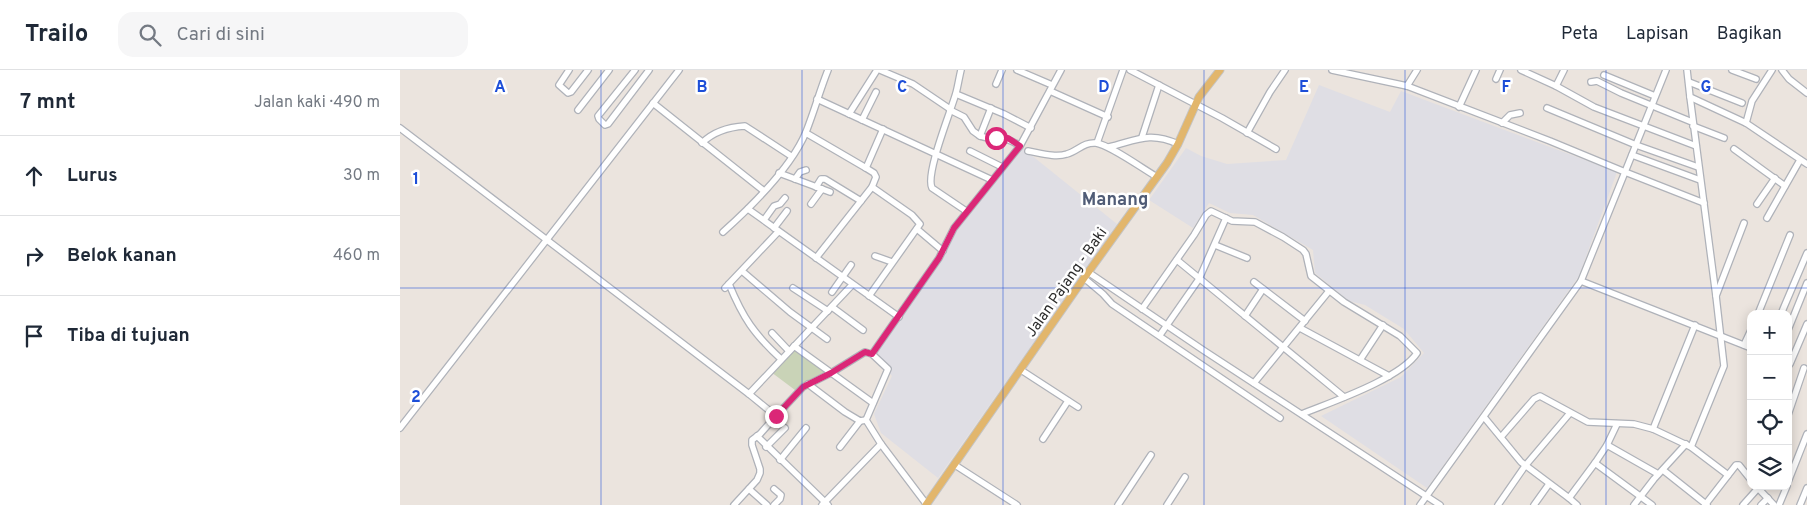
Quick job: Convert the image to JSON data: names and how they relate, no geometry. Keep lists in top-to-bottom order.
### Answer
{
  "streets": {
    "main road": ["Jalan Pajang - Baki"]
  },
  "districts": ["Manang"],
  "page": {
    "header": "Trailo",
    "search": "Cari di sini",
    "nav": ["Peta", "Lapisan", "Bagikan"],
    "heading": ["7 mnt", "Jalan kaki · 490 m"],
    "list": [
      ["Lurus", "30 m"],
      ["Belok kanan", "460 m"],
      "Tiba di tujuan"
    ],
    "map_buttons": ["+", "−"]
  },
  "grid": {
    "columns": [
      "A",
      "B",
      "C",
      "D",
      "E",
      "F",
      "G"
    ],
    "rows": ["1", "2"]
  }
}
